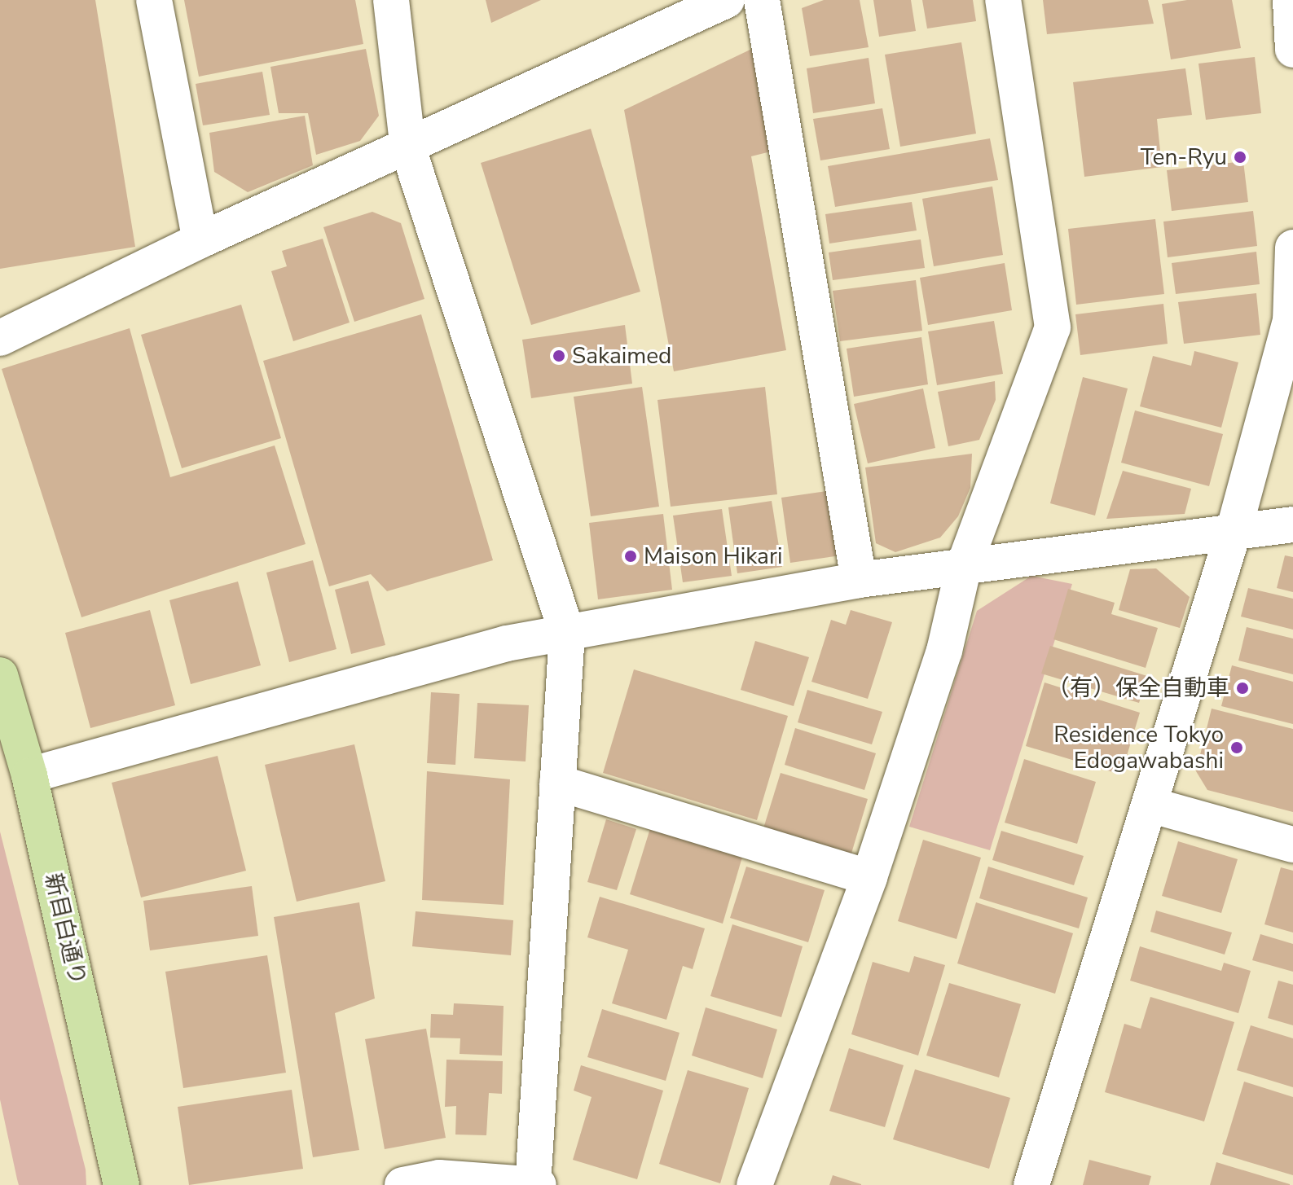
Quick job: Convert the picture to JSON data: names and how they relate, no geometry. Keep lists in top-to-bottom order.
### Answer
{
  "streets": {
    "main road": ["新目白通り"]
  },
  "places": [
    "Ten-Ryu",
    "Sakaimed",
    "Maison Hikari",
    "（有）保全自動車",
    "Residence Tokyo Edogawabashi"
  ]
}
